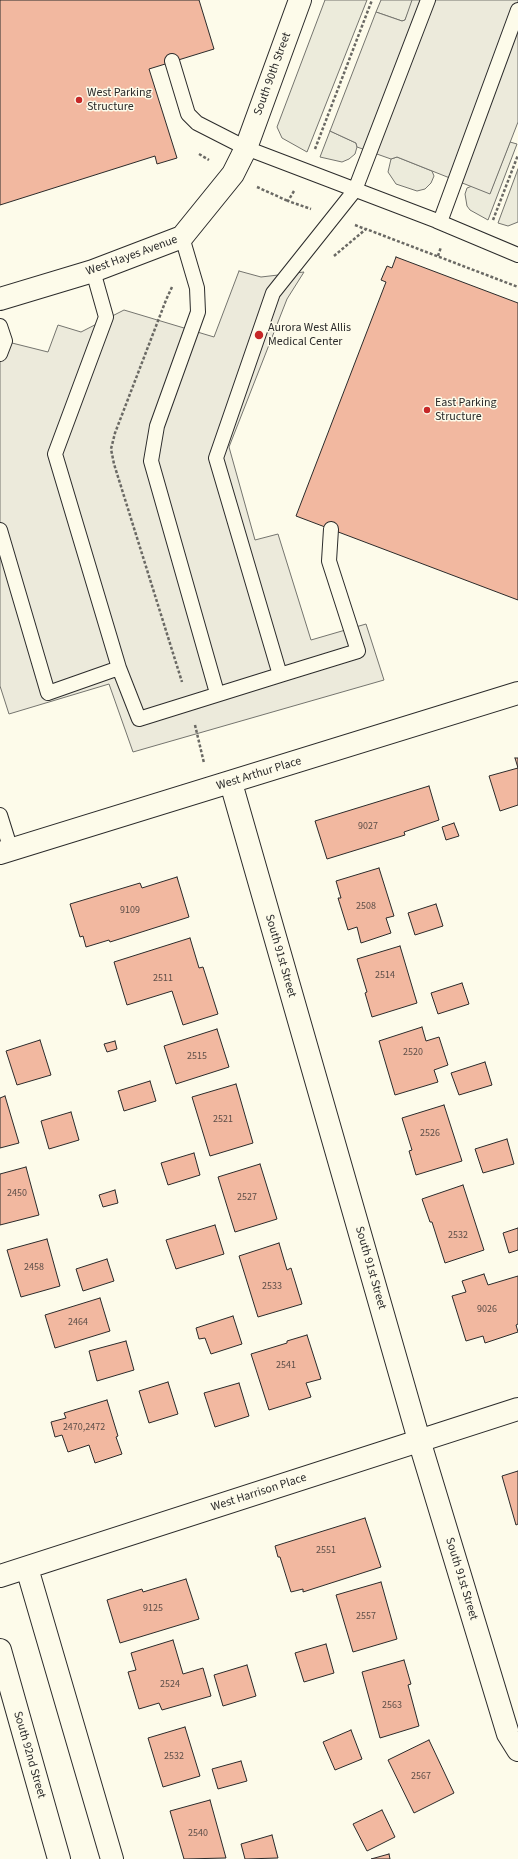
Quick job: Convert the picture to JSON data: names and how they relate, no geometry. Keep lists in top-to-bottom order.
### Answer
{
  "streets": {
    "street": [
      "South 90th Street",
      "West Hayes Avenue",
      "West Arthur Place",
      "South 91st Street",
      "West Harrison Place",
      "South 92nd Street"
    ]
  },
  "crossings": [
    ["South 90th Street", "West Hayes Avenue"],
    ["West Arthur Place", "South 91st Street"],
    ["South 91st Street", "West Harrison Place"]
  ],
  "places": ["West Parking Structure", "Aurora West Allis Medical Center", "East Parking Structure"],
  "house_numbers": [
    "9027",
    "2508",
    "9109",
    "2514",
    "2511",
    "2520",
    "2515",
    "2521",
    "2526",
    "2450",
    "2527",
    "2532",
    "2458",
    "2533",
    "9026",
    "2464",
    "2541",
    "2470,2472",
    "2551",
    "9125",
    "2557",
    "2524",
    "2563",
    "2532",
    "2567",
    "2540"
  ]
}
